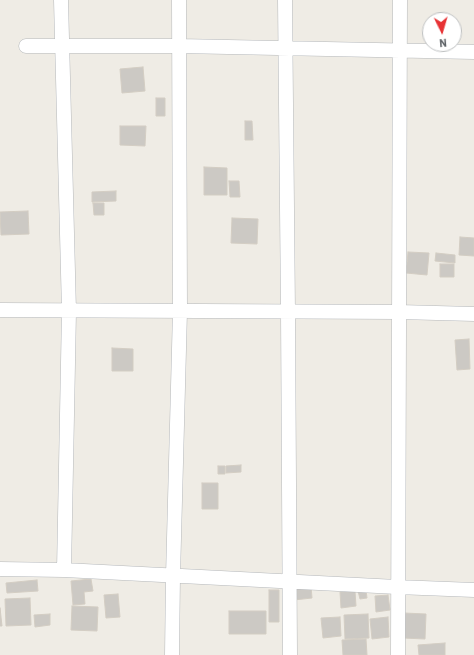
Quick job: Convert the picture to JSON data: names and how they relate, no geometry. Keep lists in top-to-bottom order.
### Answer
{
  "north": "bottom"
}
